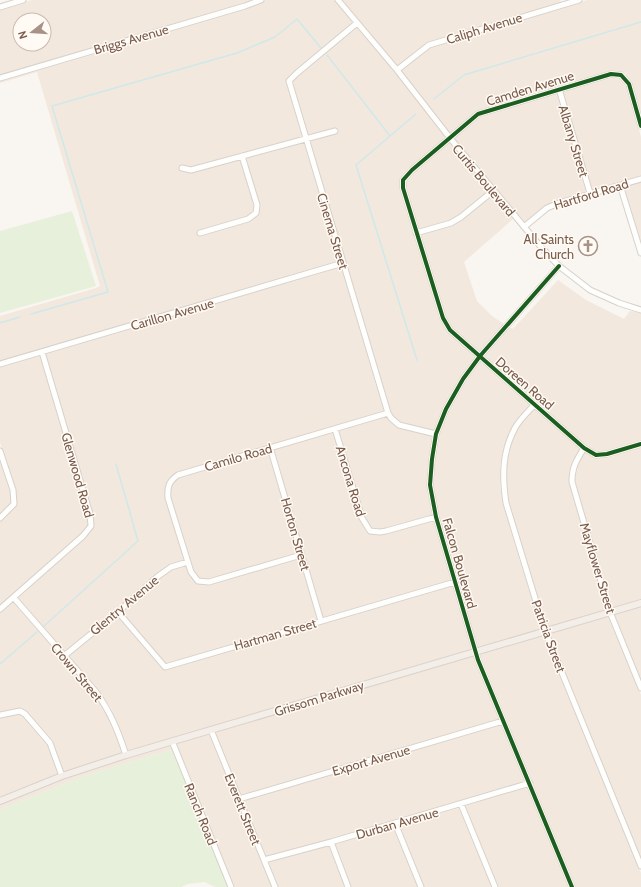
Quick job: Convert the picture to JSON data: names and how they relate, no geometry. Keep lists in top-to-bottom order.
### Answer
{
  "streets": {
    "main road": ["Grissom Parkway"],
    "street": [
      "Caliph Avenue",
      "Briggs Avenue",
      "Camden Avenue",
      "Albany Street",
      "Curtis Boulevard",
      "Hartford Road",
      "Cinema Street",
      "Carillon Avenue",
      "Doreen Road",
      "Camilo Road",
      "Glenwood Road",
      "Ancona Road",
      "Horton Street",
      "Falcon Boulevard",
      "Mayflower Street",
      "Glentry Avenue",
      "Hartman Street",
      "Patricia Street",
      "Crown Street",
      "Export Avenue",
      "Everett Street",
      "Ranch Road",
      "Durban Avenue"
    ]
  },
  "crossings": [
    ["Caliph Avenue", "Curtis Boulevard"],
    ["Camden Avenue", "Albany Street"],
    ["Camden Avenue", "Curtis Boulevard"],
    ["Camden Avenue", "Doreen Road"],
    ["Albany Street", "Hartford Road"],
    ["Curtis Boulevard", "Hartford Road"],
    ["Curtis Boulevard", "Cinema Street"],
    ["Curtis Boulevard", "Falcon Boulevard"],
    ["Cinema Street", "Carillon Avenue"],
    ["Cinema Street", "Camilo Road"],
    ["Carillon Avenue", "Glenwood Road"],
    ["Doreen Road", "Falcon Boulevard"],
    ["Doreen Road", "Mayflower Street"],
    ["Doreen Road", "Patricia Street"],
    ["Camilo Road", "Ancona Road"],
    ["Camilo Road", "Horton Street"],
    ["Camilo Road", "Glentry Avenue"],
    ["Glenwood Road", "Crown Street"],
    ["Ancona Road", "Falcon Boulevard"],
    ["Horton Street", "Hartman Street"],
    ["Falcon Boulevard", "Hartman Street"],
    ["Falcon Boulevard", "Grissom Parkway"],
    ["Falcon Boulevard", "Export Avenue"],
    ["Falcon Boulevard", "Durban Avenue"],
    ["Mayflower Street", "Grissom Parkway"],
    ["Glentry Avenue", "Hartman Street"],
    ["Glentry Avenue", "Crown Street"],
    ["Patricia Street", "Grissom Parkway"],
    ["Crown Street", "Grissom Parkway"],
    ["Grissom Parkway", "Everett Street"],
    ["Grissom Parkway", "Ranch Road"],
    ["Export Avenue", "Everett Street"],
    ["Everett Street", "Durban Avenue"]
  ],
  "places": {
    "church": ["All Saints Church"]
  },
  "north": "left"
}
